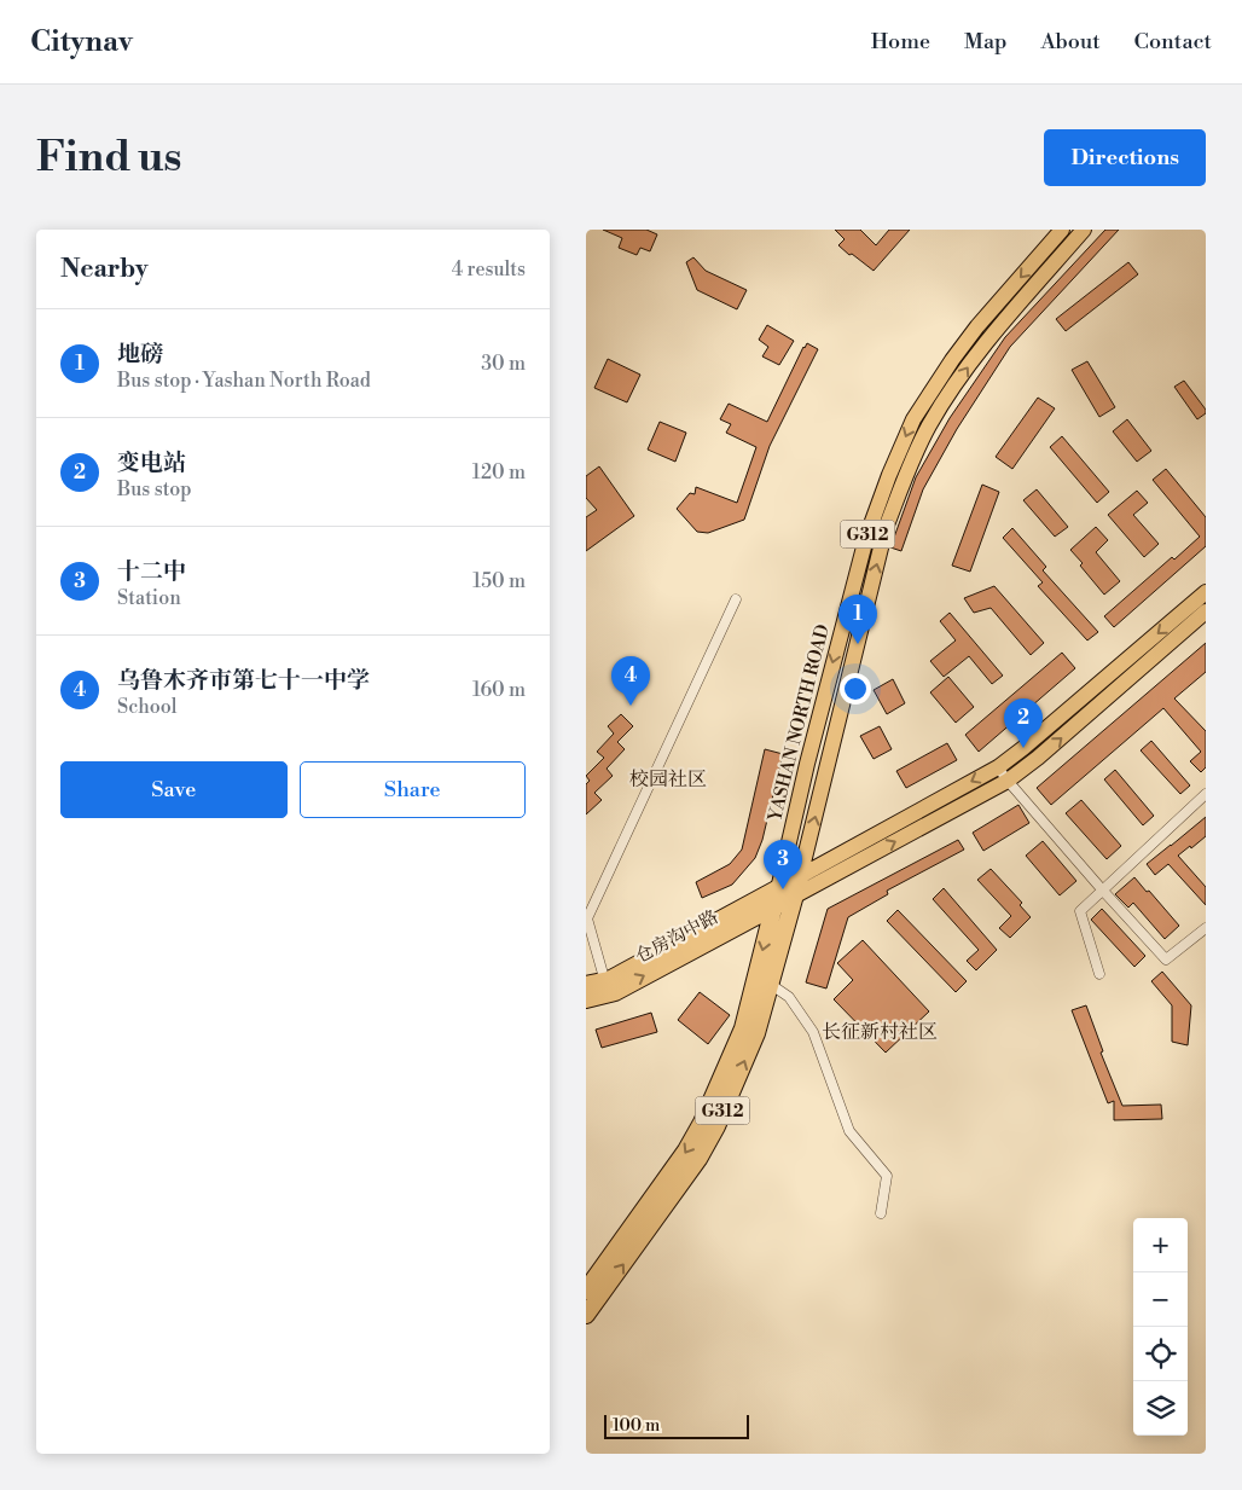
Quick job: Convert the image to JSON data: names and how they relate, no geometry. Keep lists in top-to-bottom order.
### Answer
{
  "streets": {
    "highway": ["G312"],
    "main road": ["YASHAN NORTH ROAD"]
  },
  "crossings": [
    ["G312", "YASHAN NORTH ROAD"]
  ],
  "districts": ["校园社区", "长征新村社区"],
  "scale_bar": "100 m",
  "page": {
    "header": "Citynav",
    "nav": [
      "Home",
      "Map",
      "About",
      "Contact"
    ],
    "buttons": [
      "Directions",
      ["Save", "Share"]
    ],
    "title": "Find us",
    "heading": ["Nearby", "4 results"],
    "list": [
      {
        "mark": "1",
        "name": "地磅",
        "note": "Bus stop · Yashan North Road",
        "value": "30 m"
      },
      {
        "mark": "2",
        "name": "变电站",
        "note": "Bus stop",
        "value": "120 m"
      },
      {
        "mark": "3",
        "name": "十二中",
        "note": "Station",
        "value": "150 m"
      },
      {
        "mark": "4",
        "name": "乌鲁木齐市第七十一中学",
        "note": "School",
        "value": "160 m"
      }
    ],
    "pins": [
      "1",
      "4",
      "2",
      "3"
    ],
    "map_buttons": ["+", "−"],
    "scale": "100 m"
  }
}
